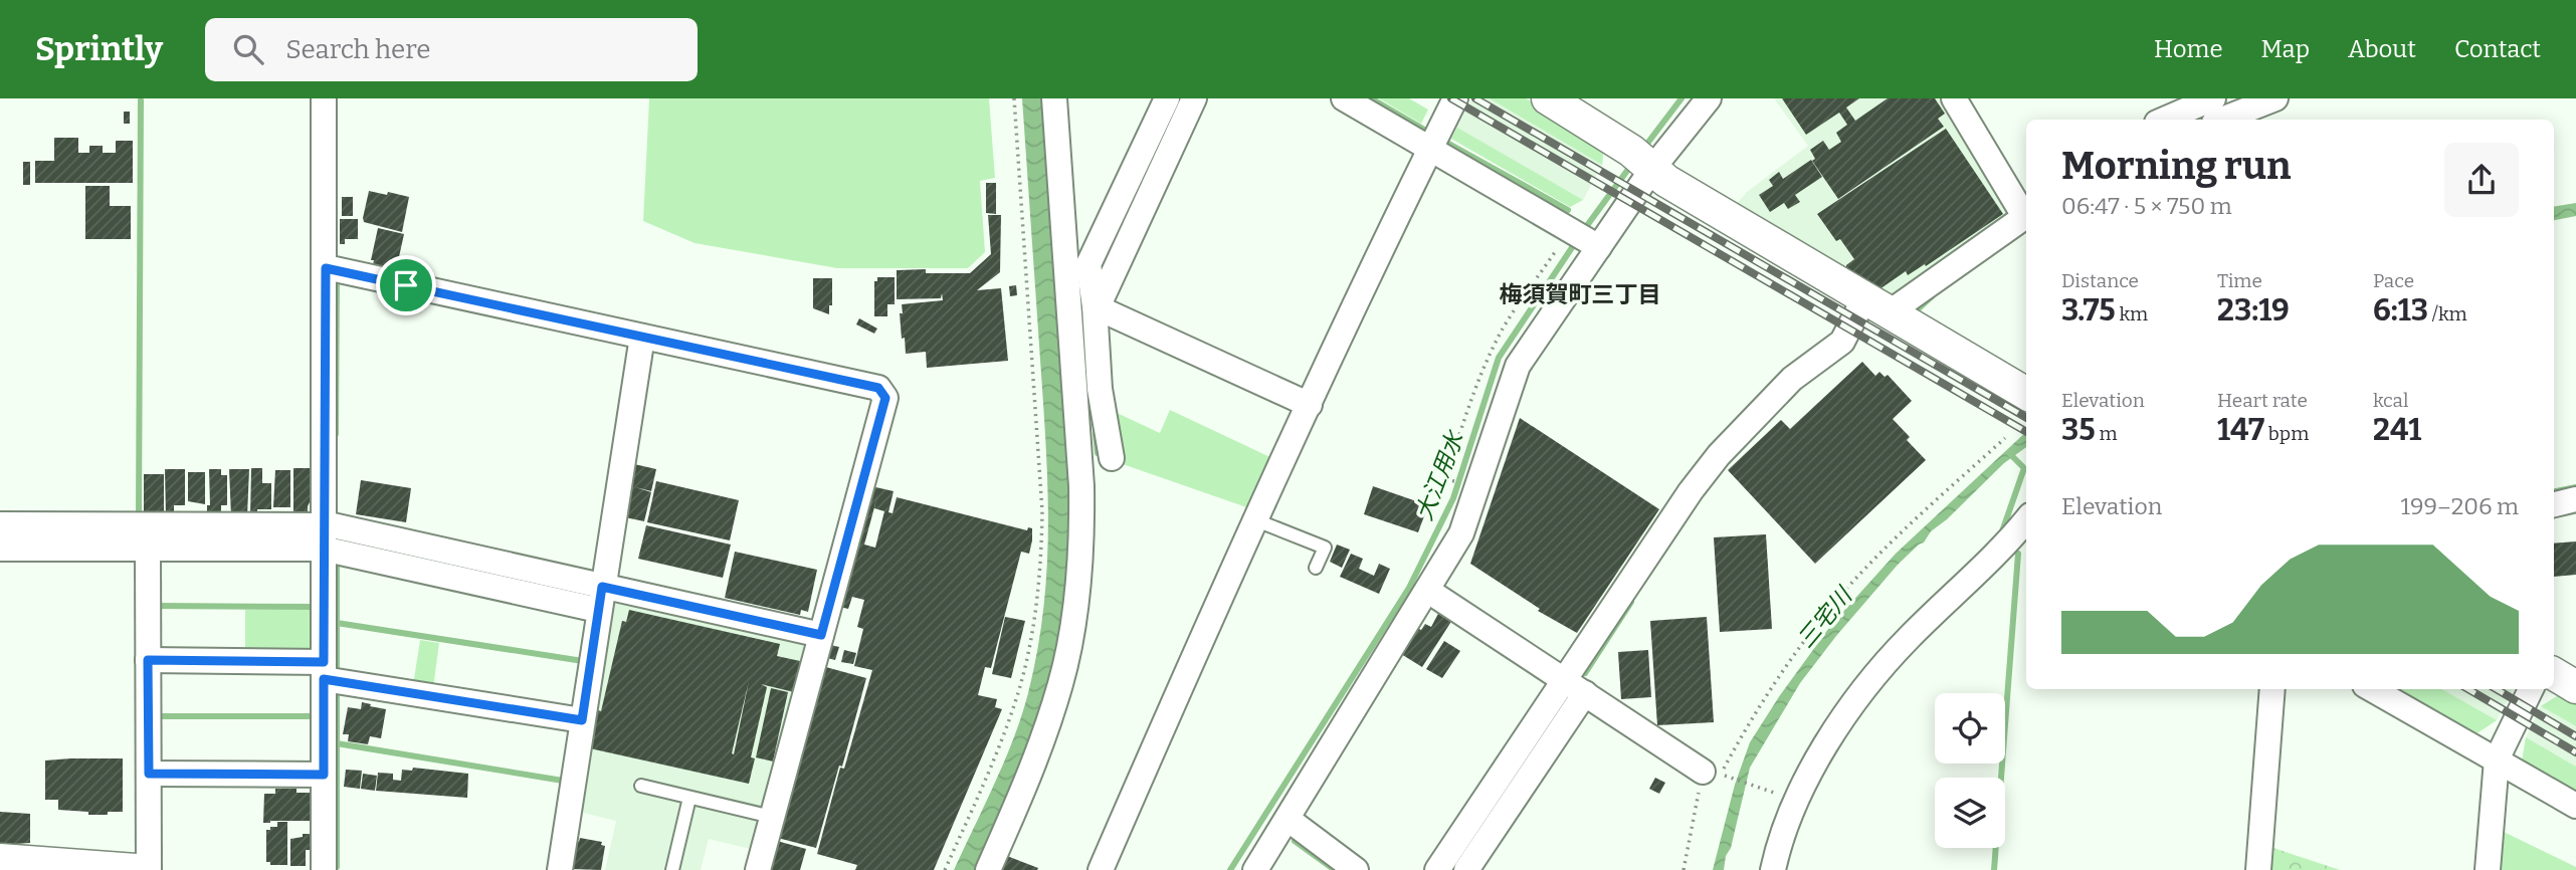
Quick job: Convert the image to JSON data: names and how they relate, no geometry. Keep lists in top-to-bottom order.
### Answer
{
  "districts": ["梅須賀町三丁目"],
  "water": ["大江用水", "三宅川"],
  "page": {
    "header": "Sprintly",
    "search": "Search here",
    "nav": [
      "Home",
      "Map",
      "About",
      "Contact"
    ],
    "heading": ["Morning run", "06:47 · 5 × 750 m"],
    "stats": [
      ["Distance", "3.75 km"],
      ["Time", "23:19"],
      ["Pace", "6:13 /km"],
      ["Elevation", "35 m"],
      ["Heart rate", "147 bpm"],
      ["kcal", "241"]
    ],
    "chart": ["Elevation", "199–206 m"]
  }
}
